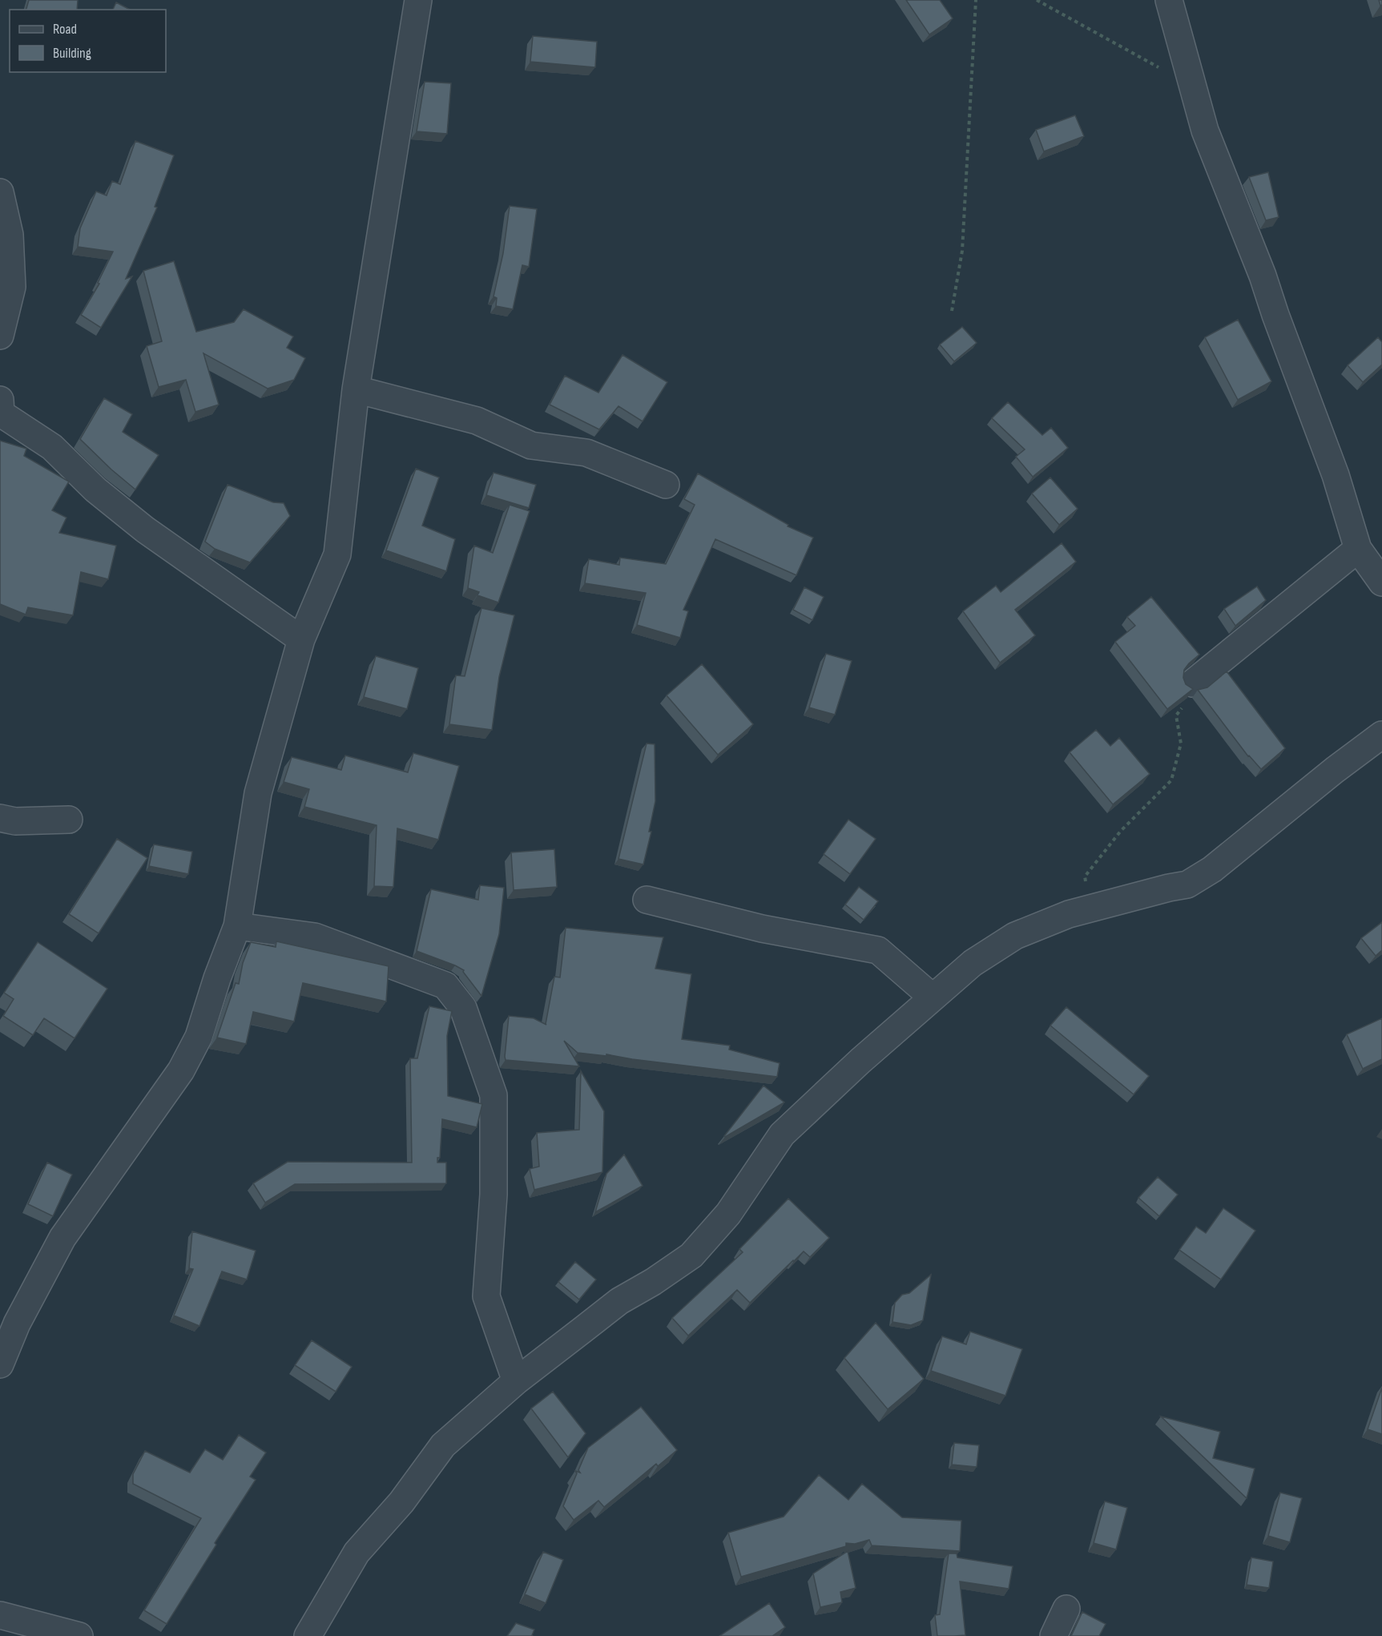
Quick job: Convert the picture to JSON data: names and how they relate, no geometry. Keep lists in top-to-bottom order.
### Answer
{
  "legend": ["Road", "Building"]
}
